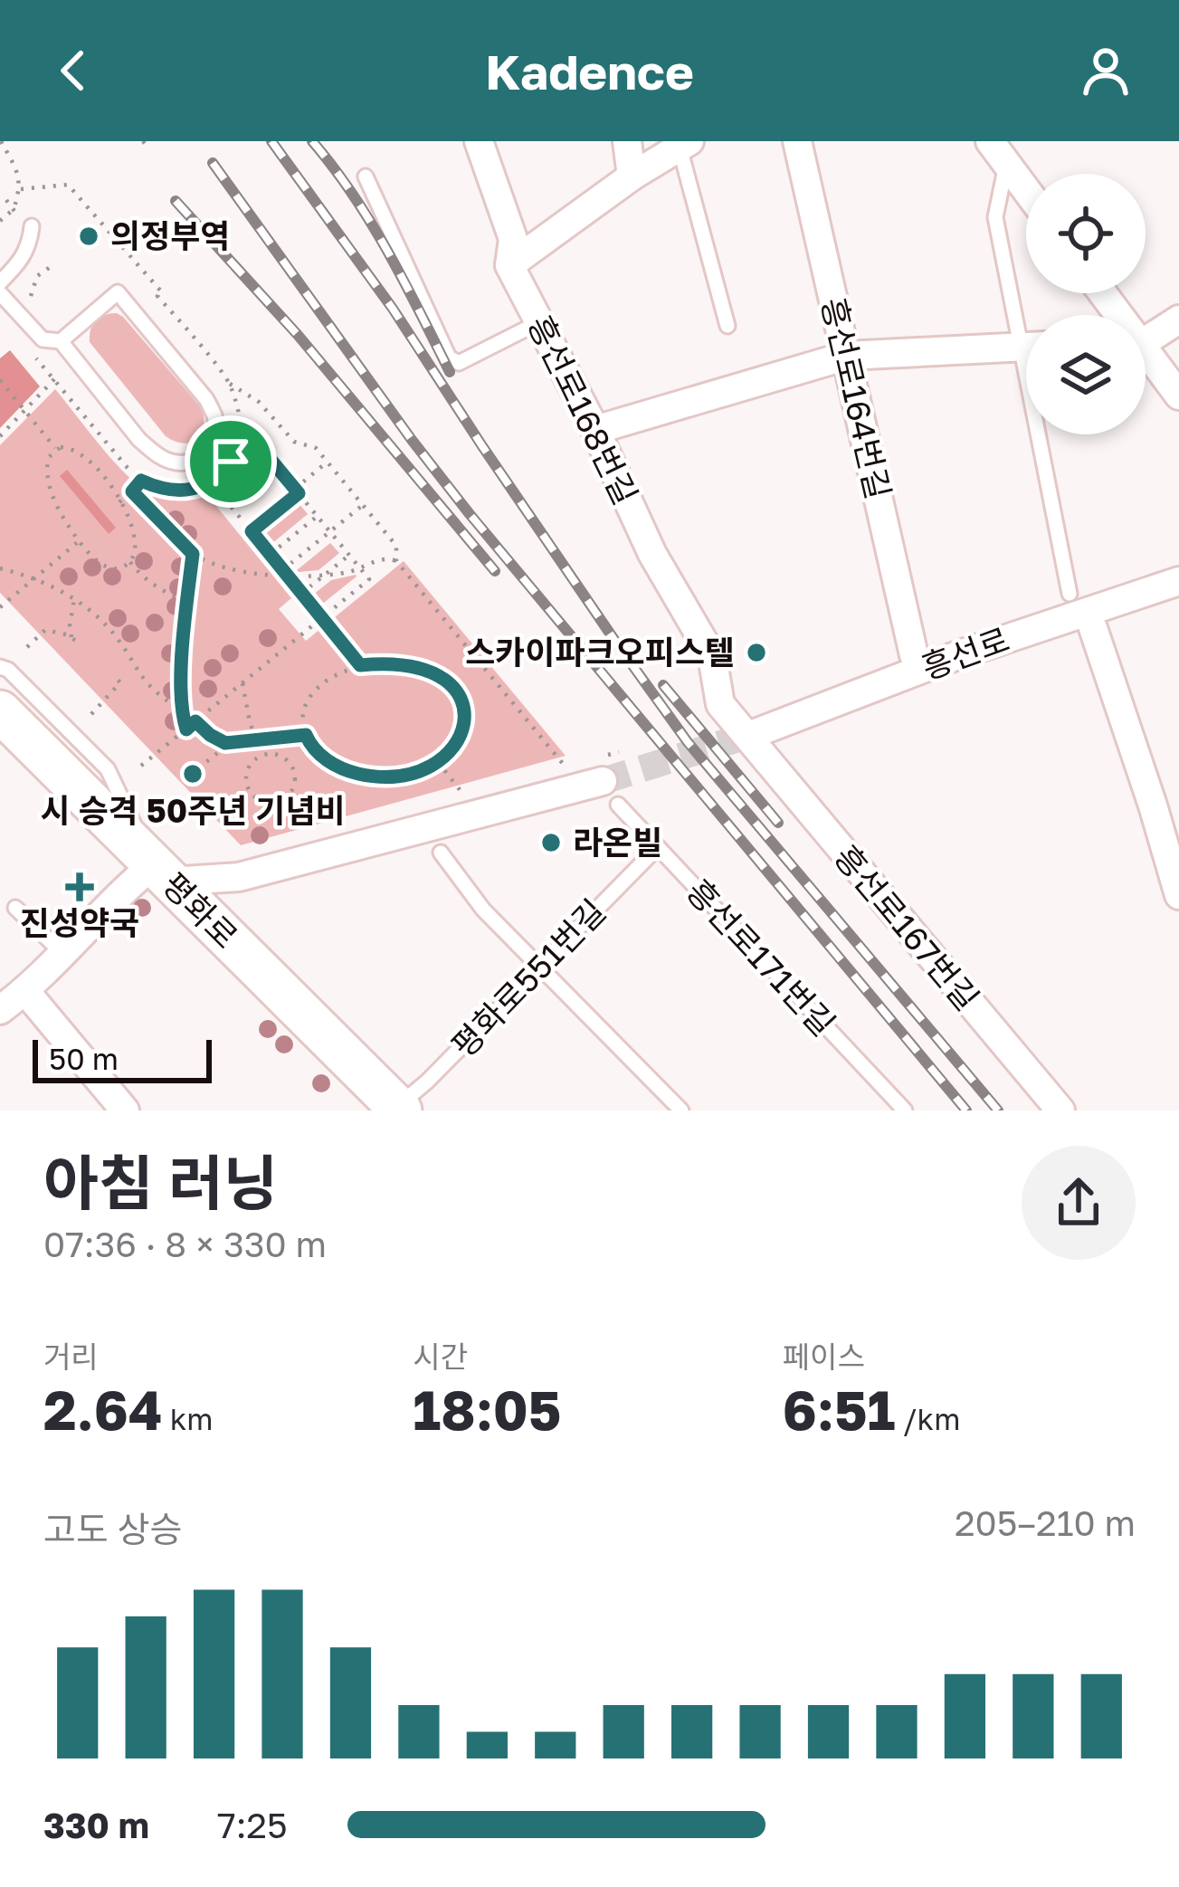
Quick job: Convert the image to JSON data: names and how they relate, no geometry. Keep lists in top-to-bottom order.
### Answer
{
  "streets": {
    "main road": ["평화로"],
    "street": [
      "흥선로164번길",
      "흥선로168번길",
      "흥선로",
      "흥선로167번길"
    ],
    "lane": ["흥선로171번길", "평화로551번길"]
  },
  "crossings": [
    ["흥선로168번길", "흥선로"],
    ["흥선로168번길", "흥선로167번길"],
    ["흥선로", "흥선로167번길"],
    ["평화로", "평화로551번길"],
    ["흥선로171번길", "평화로551번길"]
  ],
  "places": {
    "other": [
      "의정부역",
      "스카이파크오피스텔",
      "시 승격 50주년 기념비",
      "라온빌"
    ],
    "health": ["진성약국"]
  },
  "scale_bar": "50 m",
  "page": {
    "header": "Kadence",
    "scale": "50 m",
    "heading": ["아침 러닝", "07:36 · 8 × 330 m"],
    "stats": [
      ["거리", "2.64 km"],
      ["시간", "18:05"],
      ["페이스", "6:51 /km"]
    ],
    "chart": ["고도 상승", "205–210 m"],
    "list": [
      {
        "name": "330 m",
        "note": "7:25"
      }
    ]
  }
}
